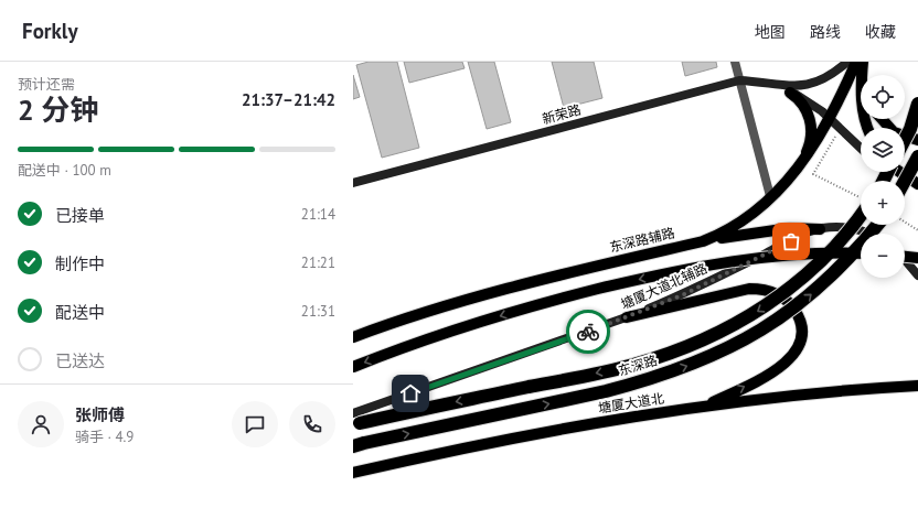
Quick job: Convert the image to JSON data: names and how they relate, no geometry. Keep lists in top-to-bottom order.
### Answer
{
  "streets": {
    "highway": ["东深路"],
    "main road": ["东深路辅路", "塘厦大道北"],
    "street": ["新荣路", "塘厦大道北辅路"]
  },
  "crossings": [
    ["塘厦大道北辅路", "东深路"]
  ],
  "page": {
    "header": "Forkly",
    "nav": ["地图", "路线", "收藏"],
    "heading": ["2 分钟", "预计还需", "21:37–21:42"],
    "panel": ["张师傅", "骑手 · 4.9"],
    "map_buttons": ["+", "−"],
    "bar": "配送中 · 100 m",
    "list": [
      ["已接单", "21:14"],
      ["制作中", "21:21"],
      ["配送中", "21:31"],
      "已送达"
    ]
  }
}
